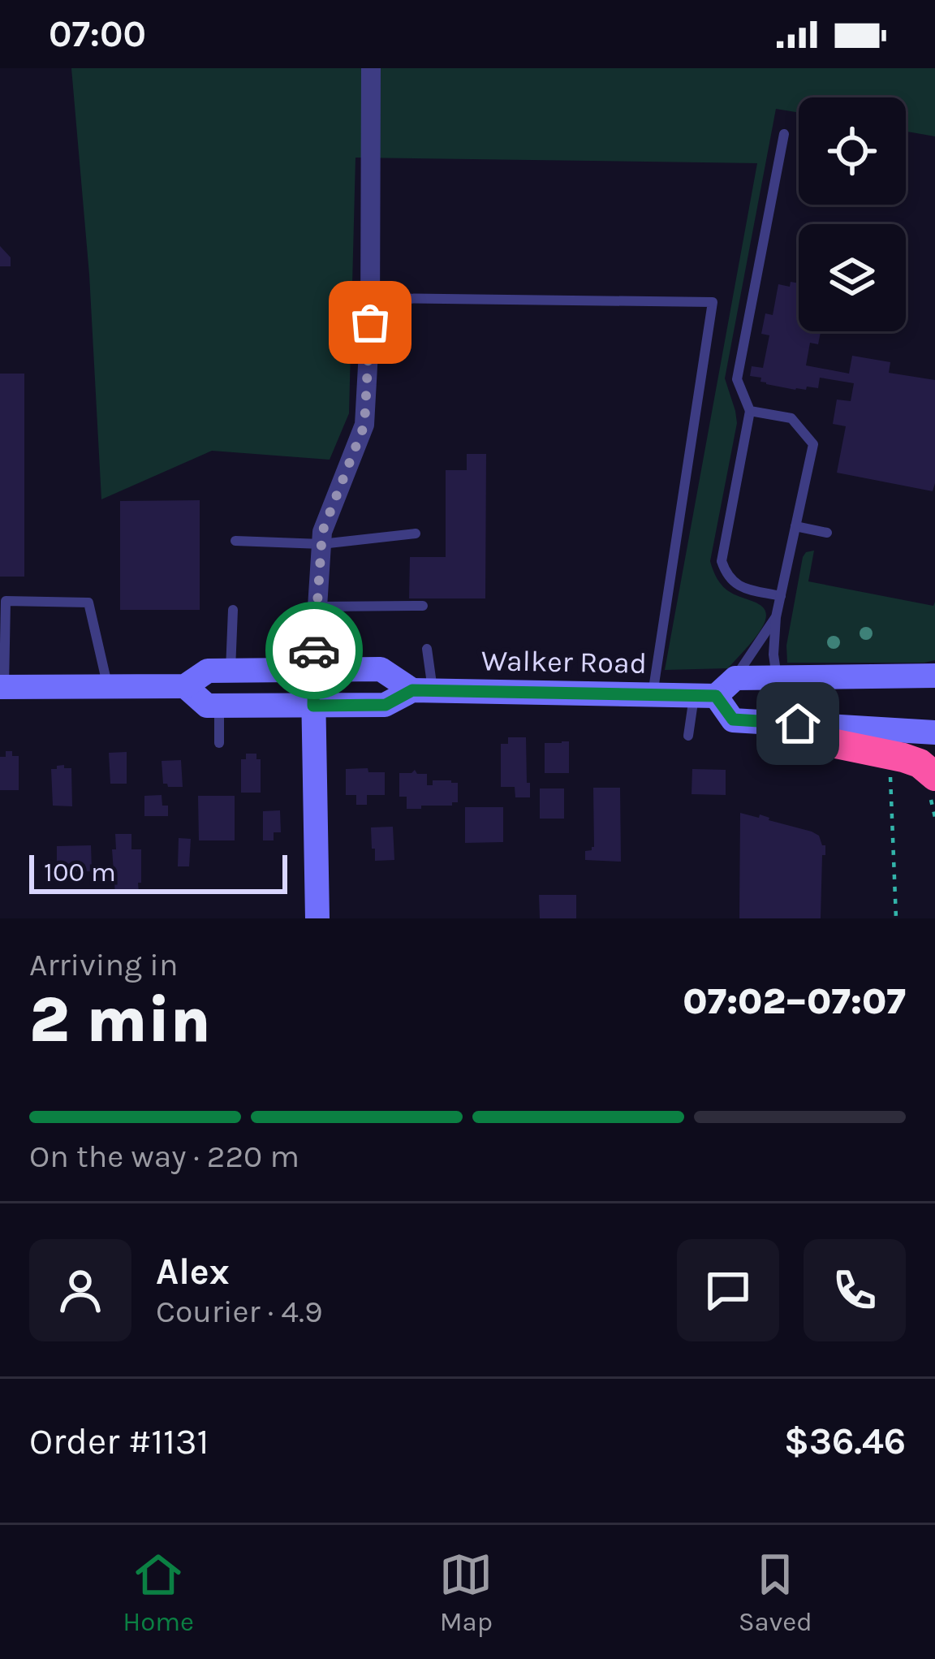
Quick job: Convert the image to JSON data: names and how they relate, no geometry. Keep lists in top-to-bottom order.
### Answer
{
  "streets": {
    "main road": ["Walker Road"]
  },
  "scale_bar": "100 m",
  "page": {
    "status": "07:00",
    "scale": "100 m",
    "heading": ["2 min", "Arriving in", "07:02–07:07"],
    "panel": [
      "Alex",
      "Courier · 4.9",
      "Order #1131",
      "$36.46"
    ],
    "bar": "On the way · 220 m",
    "tabs": ["Home", "Map", "Saved"]
  }
}
